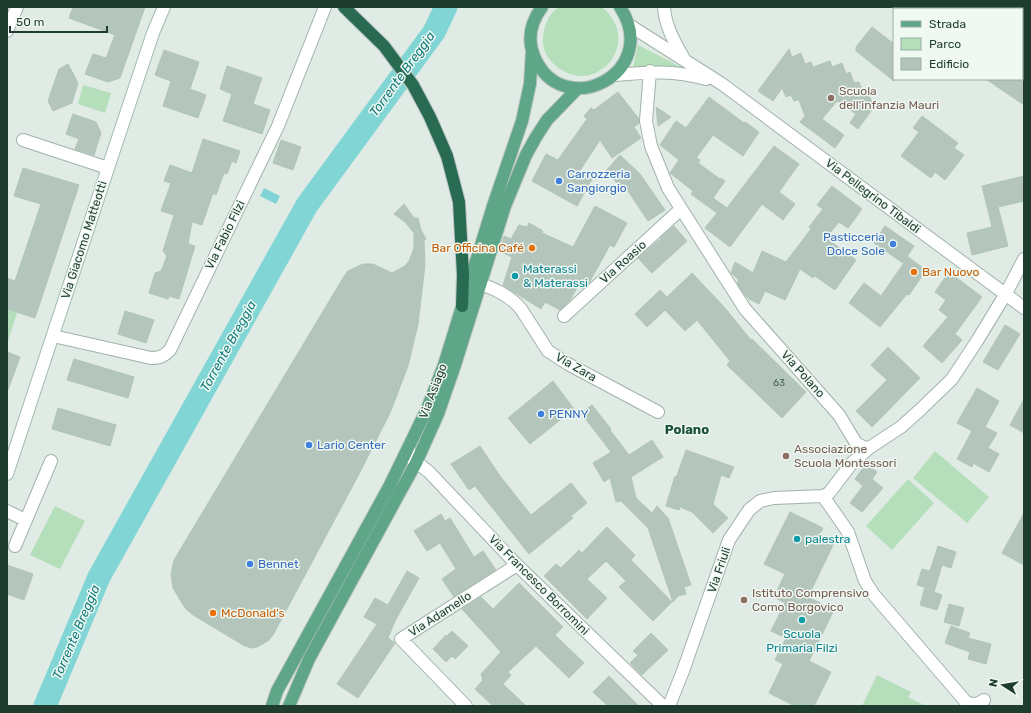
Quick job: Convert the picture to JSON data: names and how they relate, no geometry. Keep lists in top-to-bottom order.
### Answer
{
  "streets": {
    "main road": ["Via Asiago"],
    "street": [
      "Via Pellegrino Tibaldi",
      "Via Fabio Filzi",
      "Via Giacomo Matteotti",
      "Via Roasio",
      "Via Zara",
      "Via Polano",
      "Via Friuli",
      "Via Francesco Borromini",
      "Via Adamello"
    ]
  },
  "crossings": [
    ["Via Pellegrino Tibaldi", "Via Polano"],
    ["Via Fabio Filzi", "Via Giacomo Matteotti"],
    ["Via Roasio", "Via Polano"],
    ["Via Zara", "Via Asiago"],
    ["Via Asiago", "Via Francesco Borromini"],
    ["Via Francesco Borromini", "Via Adamello"]
  ],
  "districts": ["Polano"],
  "water": ["Torrente Breggia"],
  "places": [
    "Scuola dell'infanzia Mauri",
    "Carrozzeria Sangiorgio",
    "Pasticceria Dolce Sole",
    "Bar Officina Café",
    "Bar Nuovo",
    "Materassi & Materassi",
    "PENNY",
    "Lario Center",
    "Associazione Scuola Montessori",
    "palestra",
    "Bennet",
    "Istituto Comprensivo Como Borgovico",
    "McDonald's",
    "Scuola Primaria Filzi"
  ],
  "house_numbers": ["63"],
  "legend": ["Strada", "Parco", "Edificio"],
  "scale_bar": "50 m",
  "north": "left"
}
